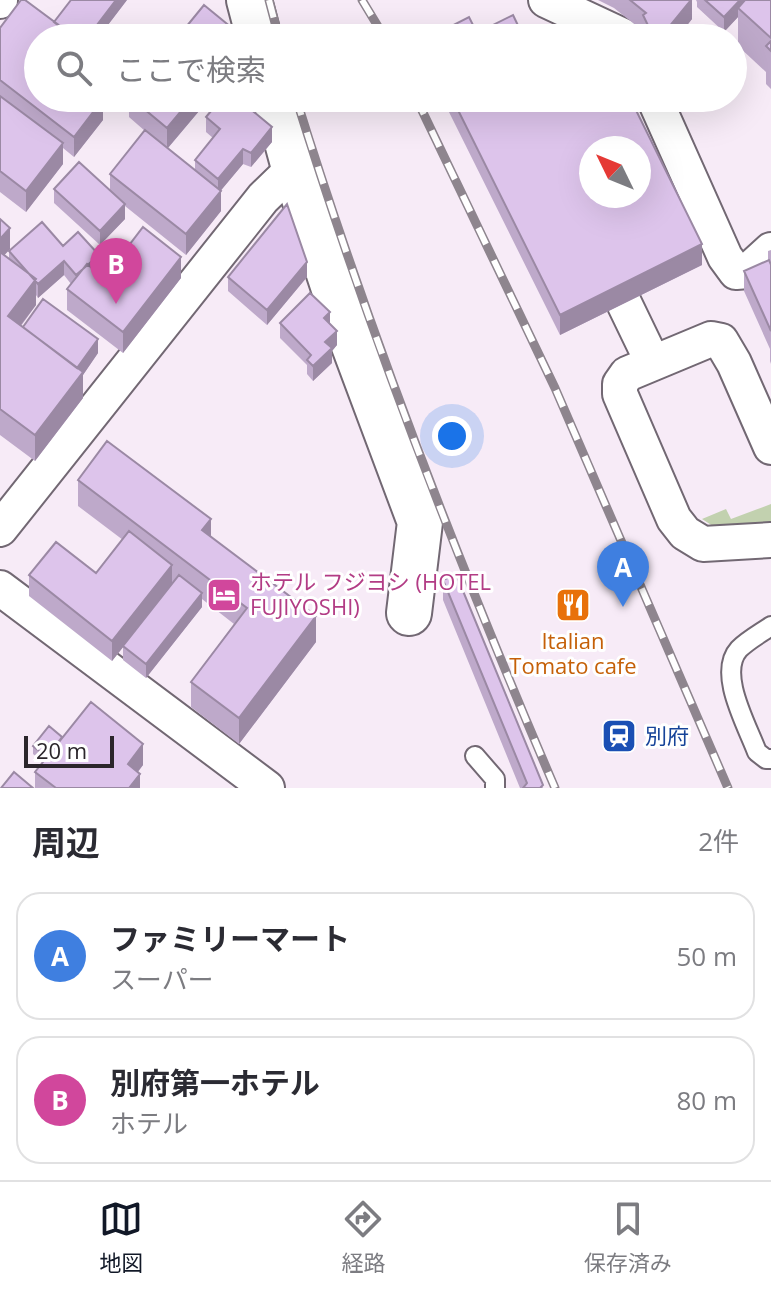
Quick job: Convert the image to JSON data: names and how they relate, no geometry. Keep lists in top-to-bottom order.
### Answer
{
  "places": {
    "hotel": ["ホテル フジヨシ (HOTEL FUJIYOSHI)"],
    "restaurant": ["Italian Tomato cafe"],
    "station": ["別府"]
  },
  "scale_bar": "20 m",
  "north": "top left",
  "page": {
    "search": "ここで検索",
    "pins": ["B", "A"],
    "scale": "20 m",
    "heading": ["周辺", "2件"],
    "list": [
      {
        "mark": "A",
        "name": "ファミリーマート",
        "note": "スーパー",
        "value": "50 m"
      },
      {
        "mark": "B",
        "name": "別府第一ホテル",
        "note": "ホテル",
        "value": "80 m"
      }
    ],
    "nav": ["地図", "経路", "保存済み"]
  }
}
